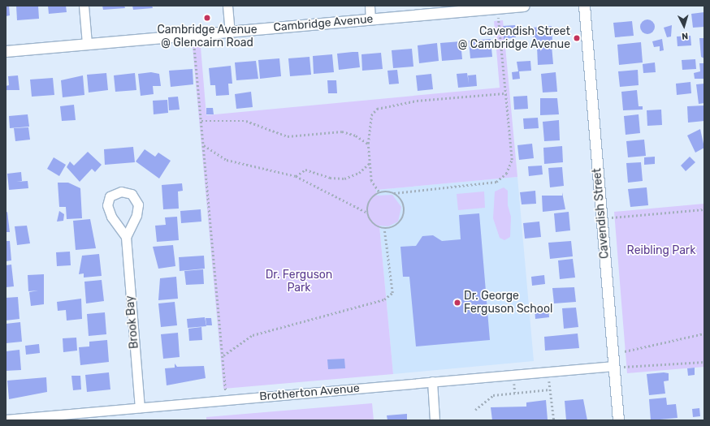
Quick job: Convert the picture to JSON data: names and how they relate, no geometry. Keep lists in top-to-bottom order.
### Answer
{
  "streets": {
    "street": [
      "Cambridge Avenue",
      "Cavendish Street",
      "Brook Bay",
      "Brotherton Avenue"
    ]
  },
  "crossings": [
    ["Cavendish Street", "Brotherton Avenue"],
    ["Brook Bay", "Brotherton Avenue"]
  ],
  "parks": ["Reibling Park", "Dr. Ferguson Park"],
  "places": ["Cambridge Avenue @ Glencairn Road", "Cavendish Street @ Cambridge Avenue", "Dr. George Ferguson School"],
  "north": "bottom"
}
